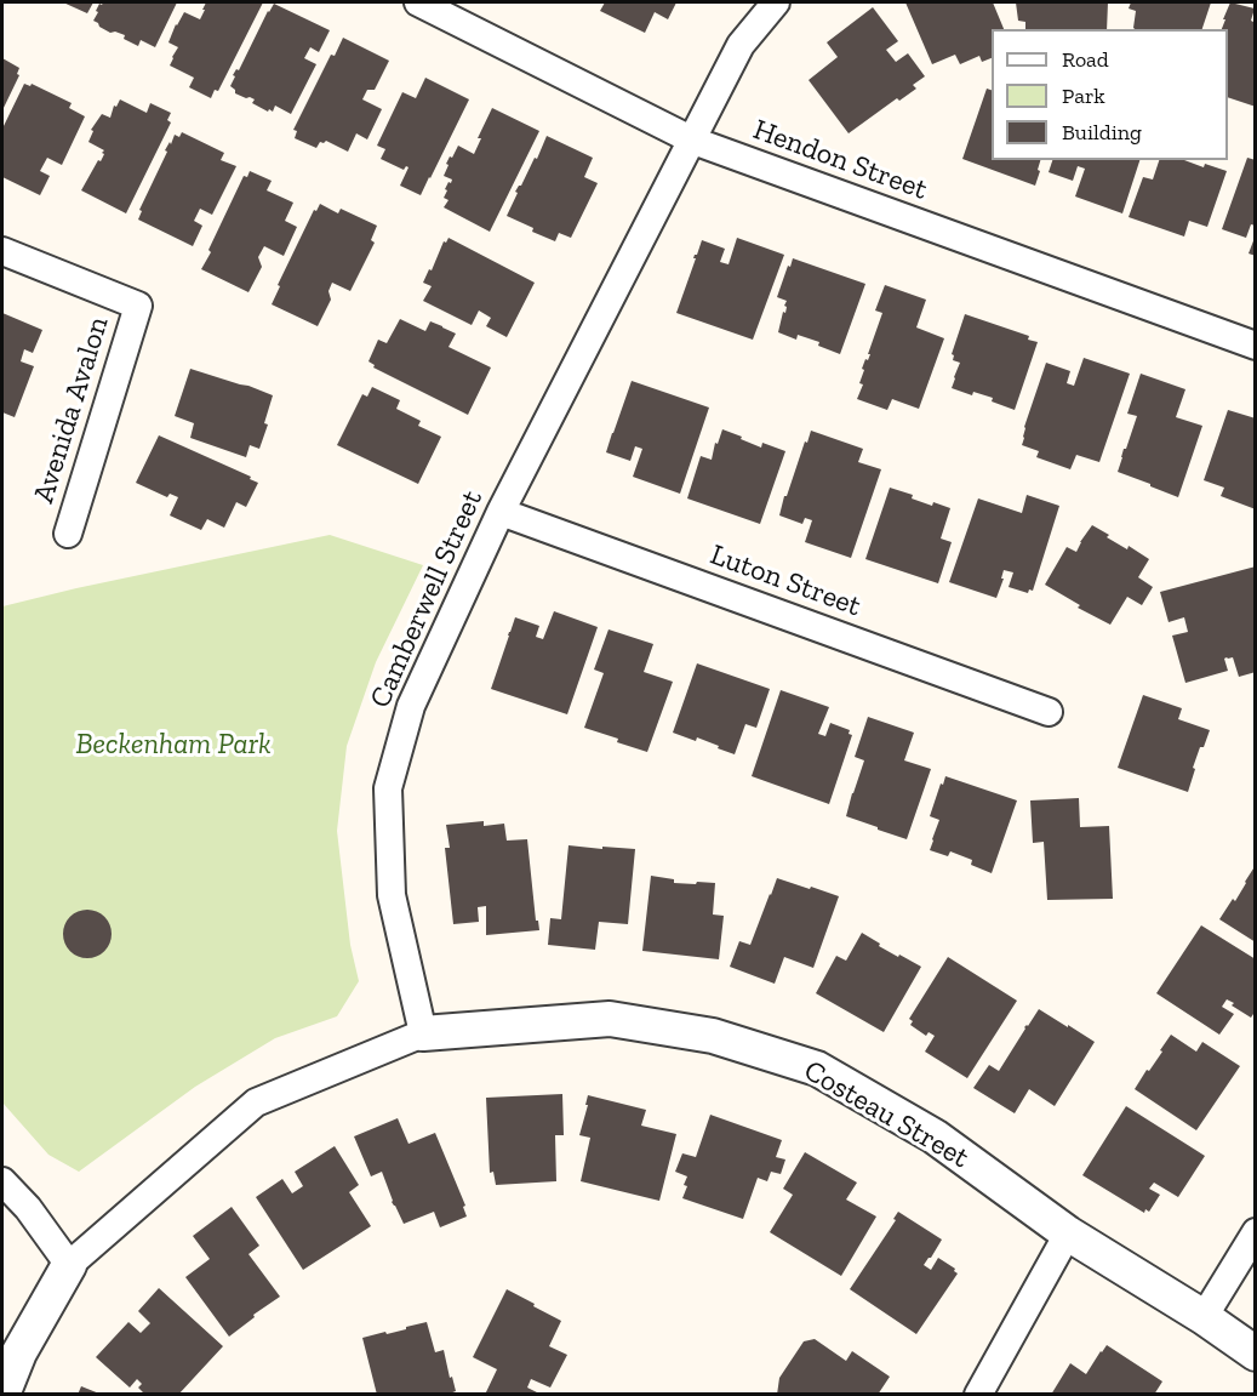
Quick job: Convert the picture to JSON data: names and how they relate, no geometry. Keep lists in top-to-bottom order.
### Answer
{
  "streets": {
    "street": [
      "Hendon Street",
      "Avenida Avalon",
      "Luton Street",
      "Camberwell Street",
      "Costeau Street"
    ]
  },
  "crossings": [
    ["Hendon Street", "Camberwell Street"],
    ["Luton Street", "Camberwell Street"],
    ["Camberwell Street", "Costeau Street"]
  ],
  "parks": ["Beckenham Park"],
  "legend": ["Road", "Park", "Building"]
}
